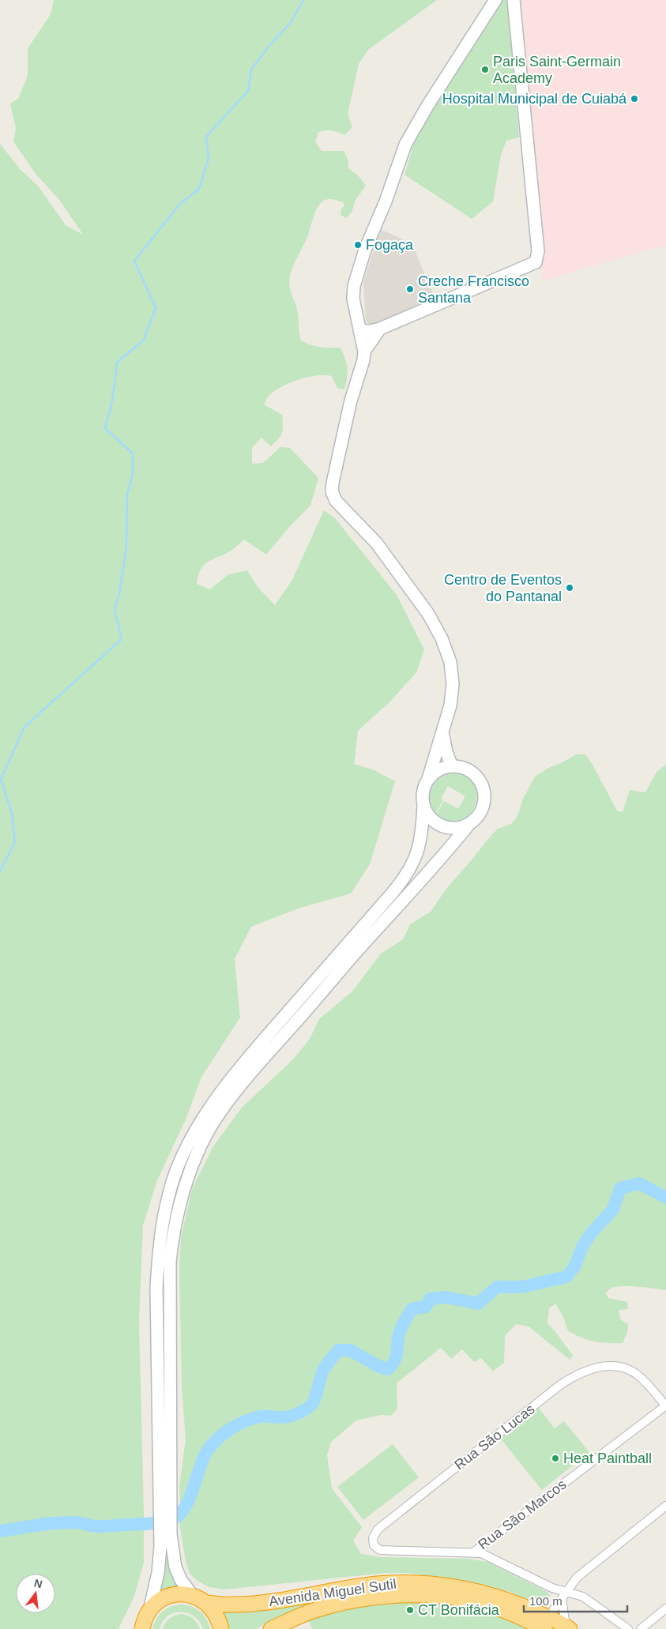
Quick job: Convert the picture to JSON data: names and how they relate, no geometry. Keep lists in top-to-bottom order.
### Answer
{
  "streets": {
    "highway": ["Avenida Miguel Sutil"],
    "street": ["Rua São Lucas", "Rua São Marcos"]
  },
  "crossings": [
    ["Rua São Lucas", "Rua São Marcos"]
  ],
  "places": [
    "Paris Saint-Germain Academy",
    "Hospital Municipal de Cuiabá",
    "Fogaça",
    "Creche Francisco Santana",
    "Centro de Eventos do Pantanal",
    "Heat Paintball",
    "CT Bonifácia"
  ],
  "scale_bar": "100 m",
  "north": "top"
}
